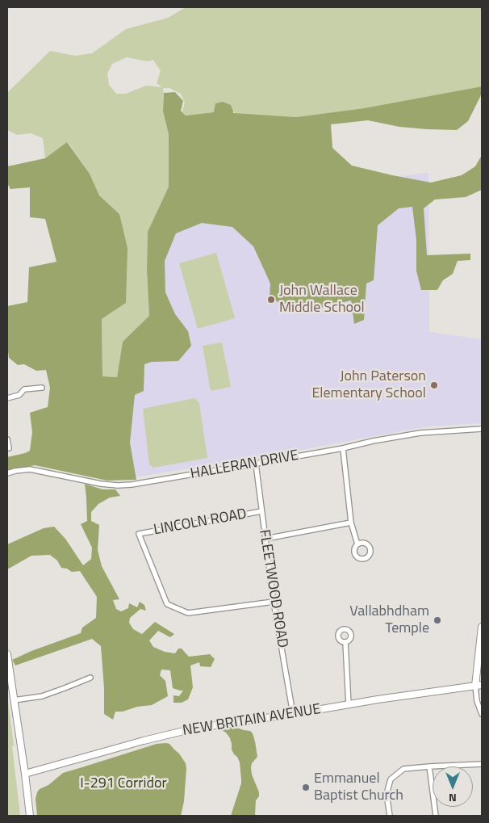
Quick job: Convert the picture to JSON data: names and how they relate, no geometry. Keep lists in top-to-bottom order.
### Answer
{
  "streets": {
    "main road": ["NEW BRITAIN AVENUE"],
    "street": ["HALLERAN DRIVE", "LINCOLN ROAD", "FLEETWOOD ROAD"]
  },
  "crossings": [
    ["HALLERAN DRIVE", "FLEETWOOD ROAD"],
    ["LINCOLN ROAD", "FLEETWOOD ROAD"],
    ["FLEETWOOD ROAD", "NEW BRITAIN AVENUE"]
  ],
  "parks": ["I-291 Corridor"],
  "places": [
    "John Wallace Middle School",
    "John Paterson Elementary School",
    "Vallabhdham Temple",
    "Emmanuel Baptist Church"
  ],
  "north": "bottom"
}
